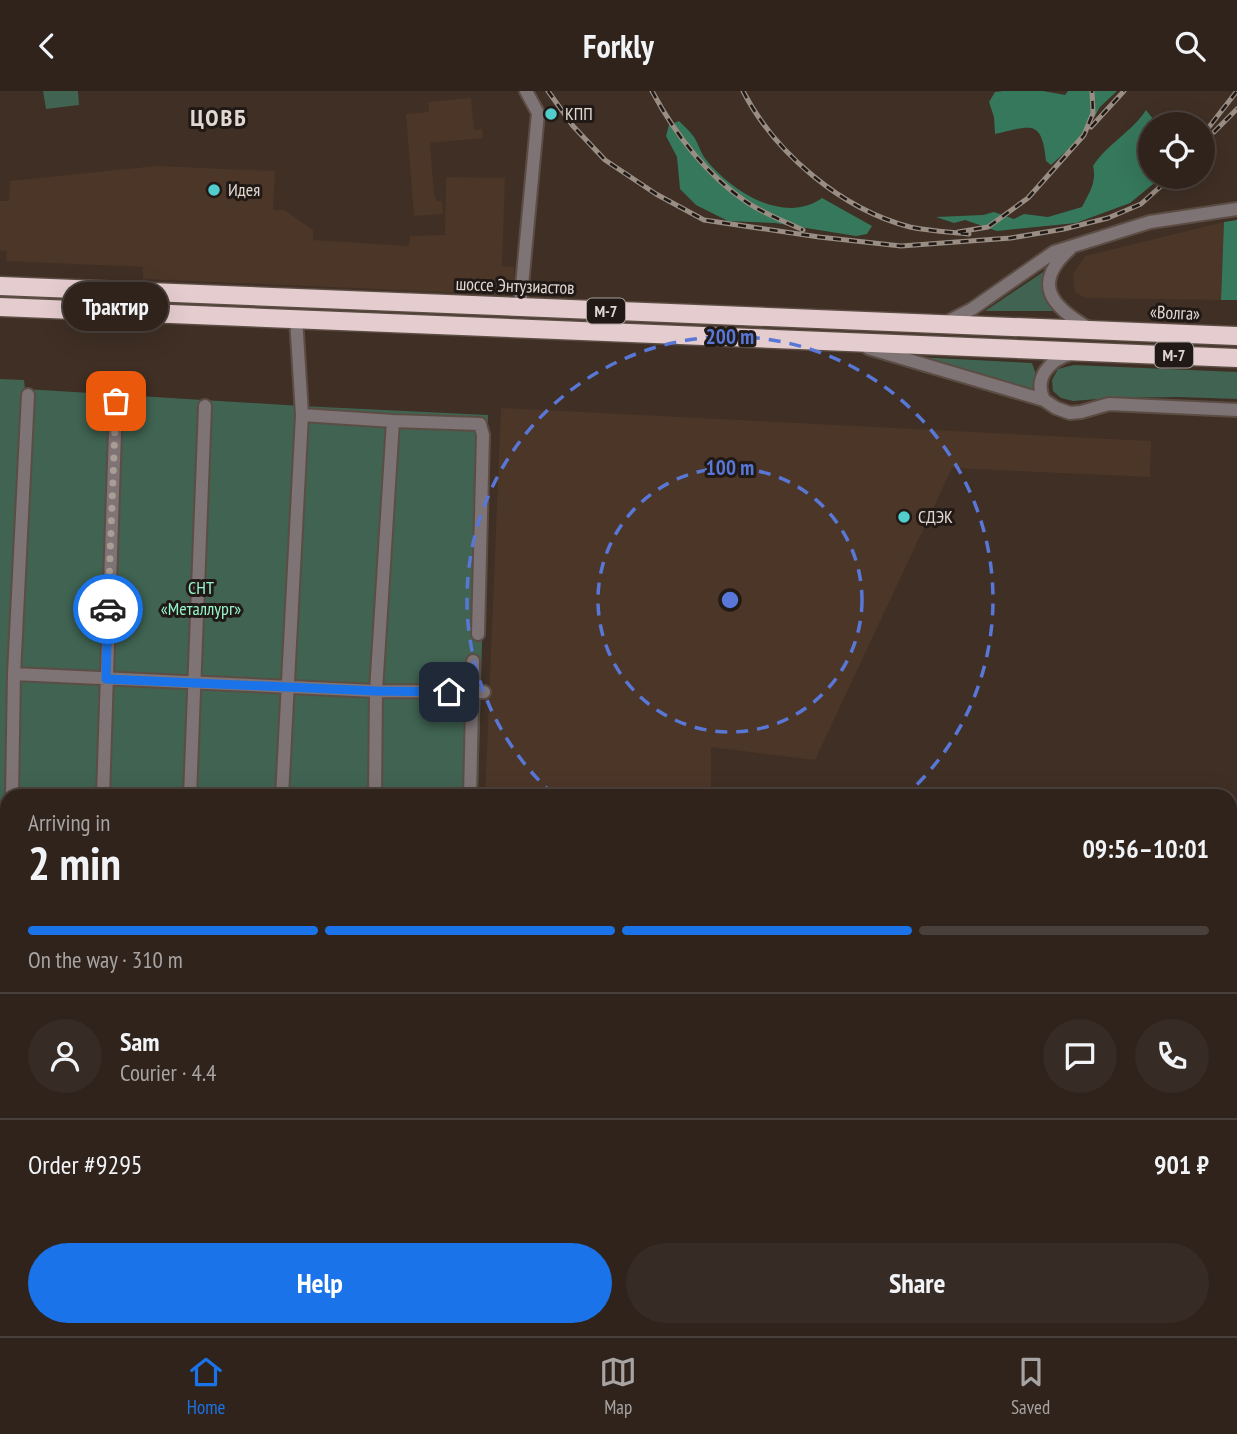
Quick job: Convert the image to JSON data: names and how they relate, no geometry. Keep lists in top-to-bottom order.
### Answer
{
  "streets": {
    "highway": ["шоссе Энтузиастов", "М-7", "«Волга»"]
  },
  "crossings": [
    ["шоссе Энтузиастов", "«Волга»"]
  ],
  "districts": ["ЦОВБ"],
  "parks": ["СНТ «Металлург»"],
  "places": [
    "КПП",
    "Идея",
    "Трактир",
    "СДЭК"
  ],
  "page": {
    "header": "Forkly",
    "bubble": "Трактир",
    "heading": ["2 min", "Arriving in", "09:56–10:01"],
    "panel": [
      "Sam",
      "Courier · 4.4",
      "Order #9295",
      "901 ₽"
    ],
    "bar": "On the way · 310 m",
    "buttons": ["Help", "Share"],
    "tabs": ["Home", "Map", "Saved"]
  },
  "rings": ["200 m", "100 m"]
}
